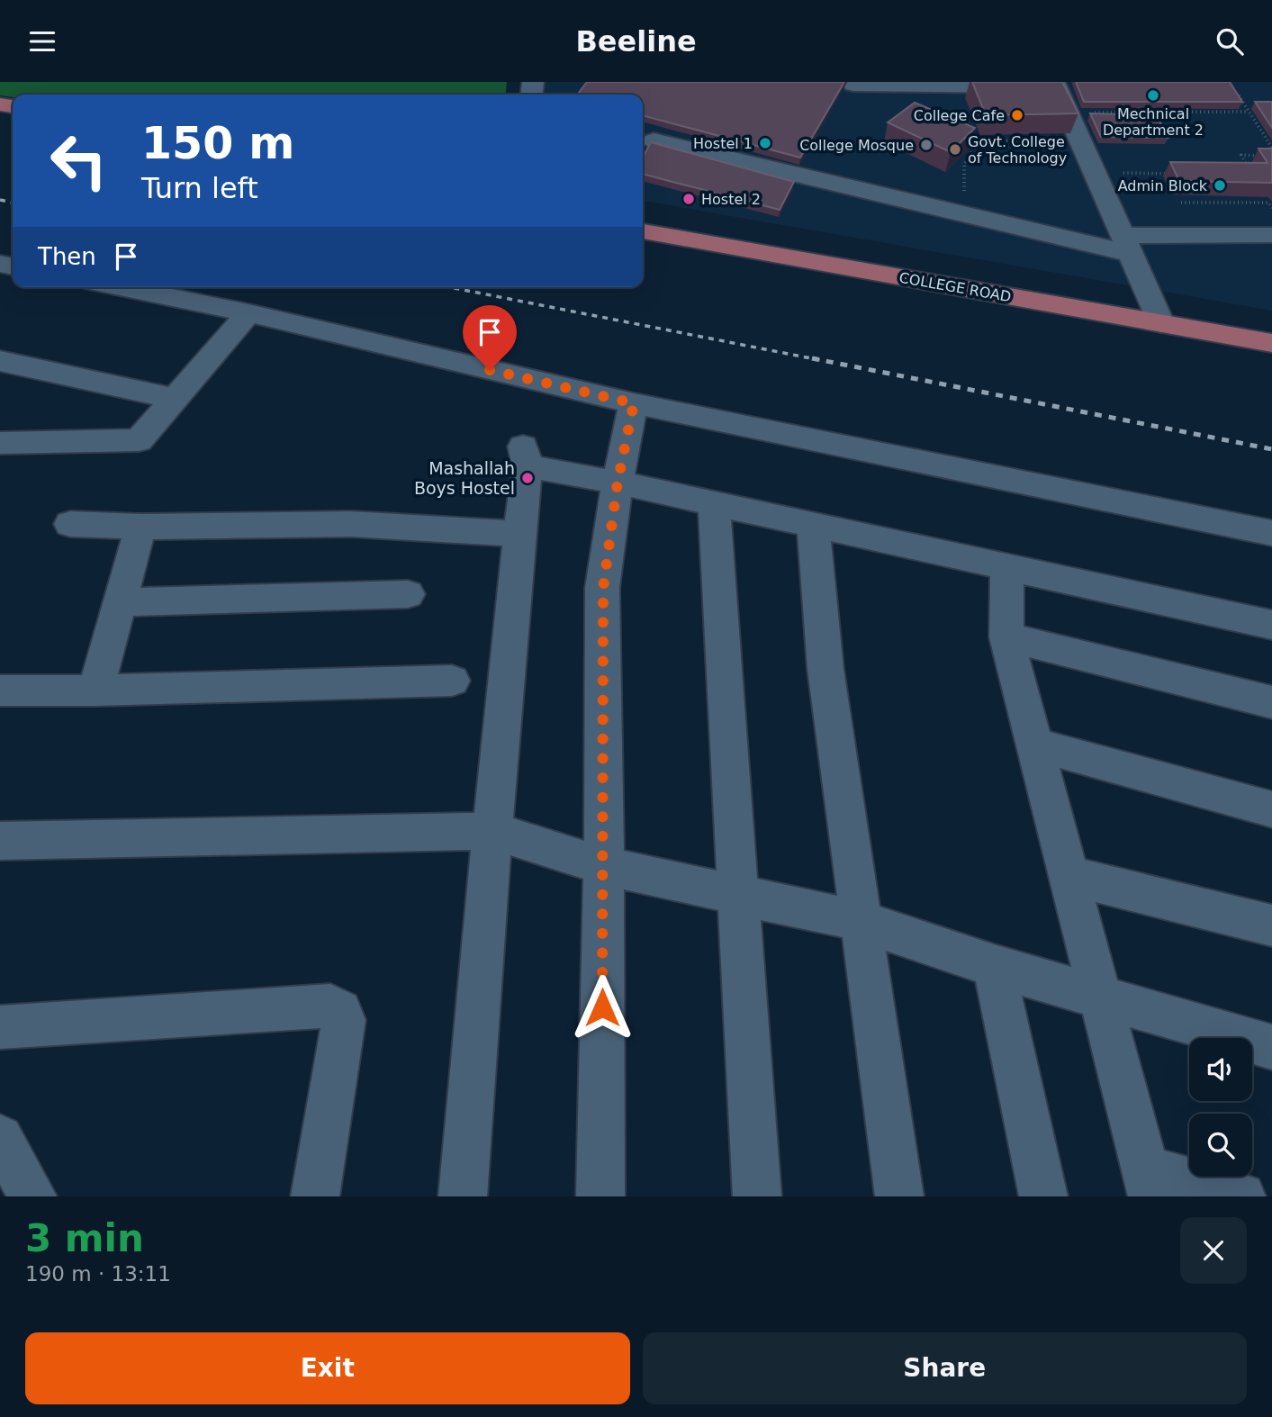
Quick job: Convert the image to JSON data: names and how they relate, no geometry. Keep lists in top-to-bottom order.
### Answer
{
  "streets": {
    "main road": ["COLLEGE ROAD"]
  },
  "places": [
    "Mechnical Department 2",
    "College Cafe",
    "Hostel 1",
    "College Mosque",
    "Govt. College of Technology",
    "Admin Block",
    "Hostel 2",
    "Mashallah Boys Hostel"
  ],
  "page": {
    "header": "Beeline",
    "turn": ["150 m", "Turn left"],
    "then": "Then",
    "heading": ["3 min", "190 m · 13:11"],
    "buttons": ["Exit", "Share"]
  }
}
